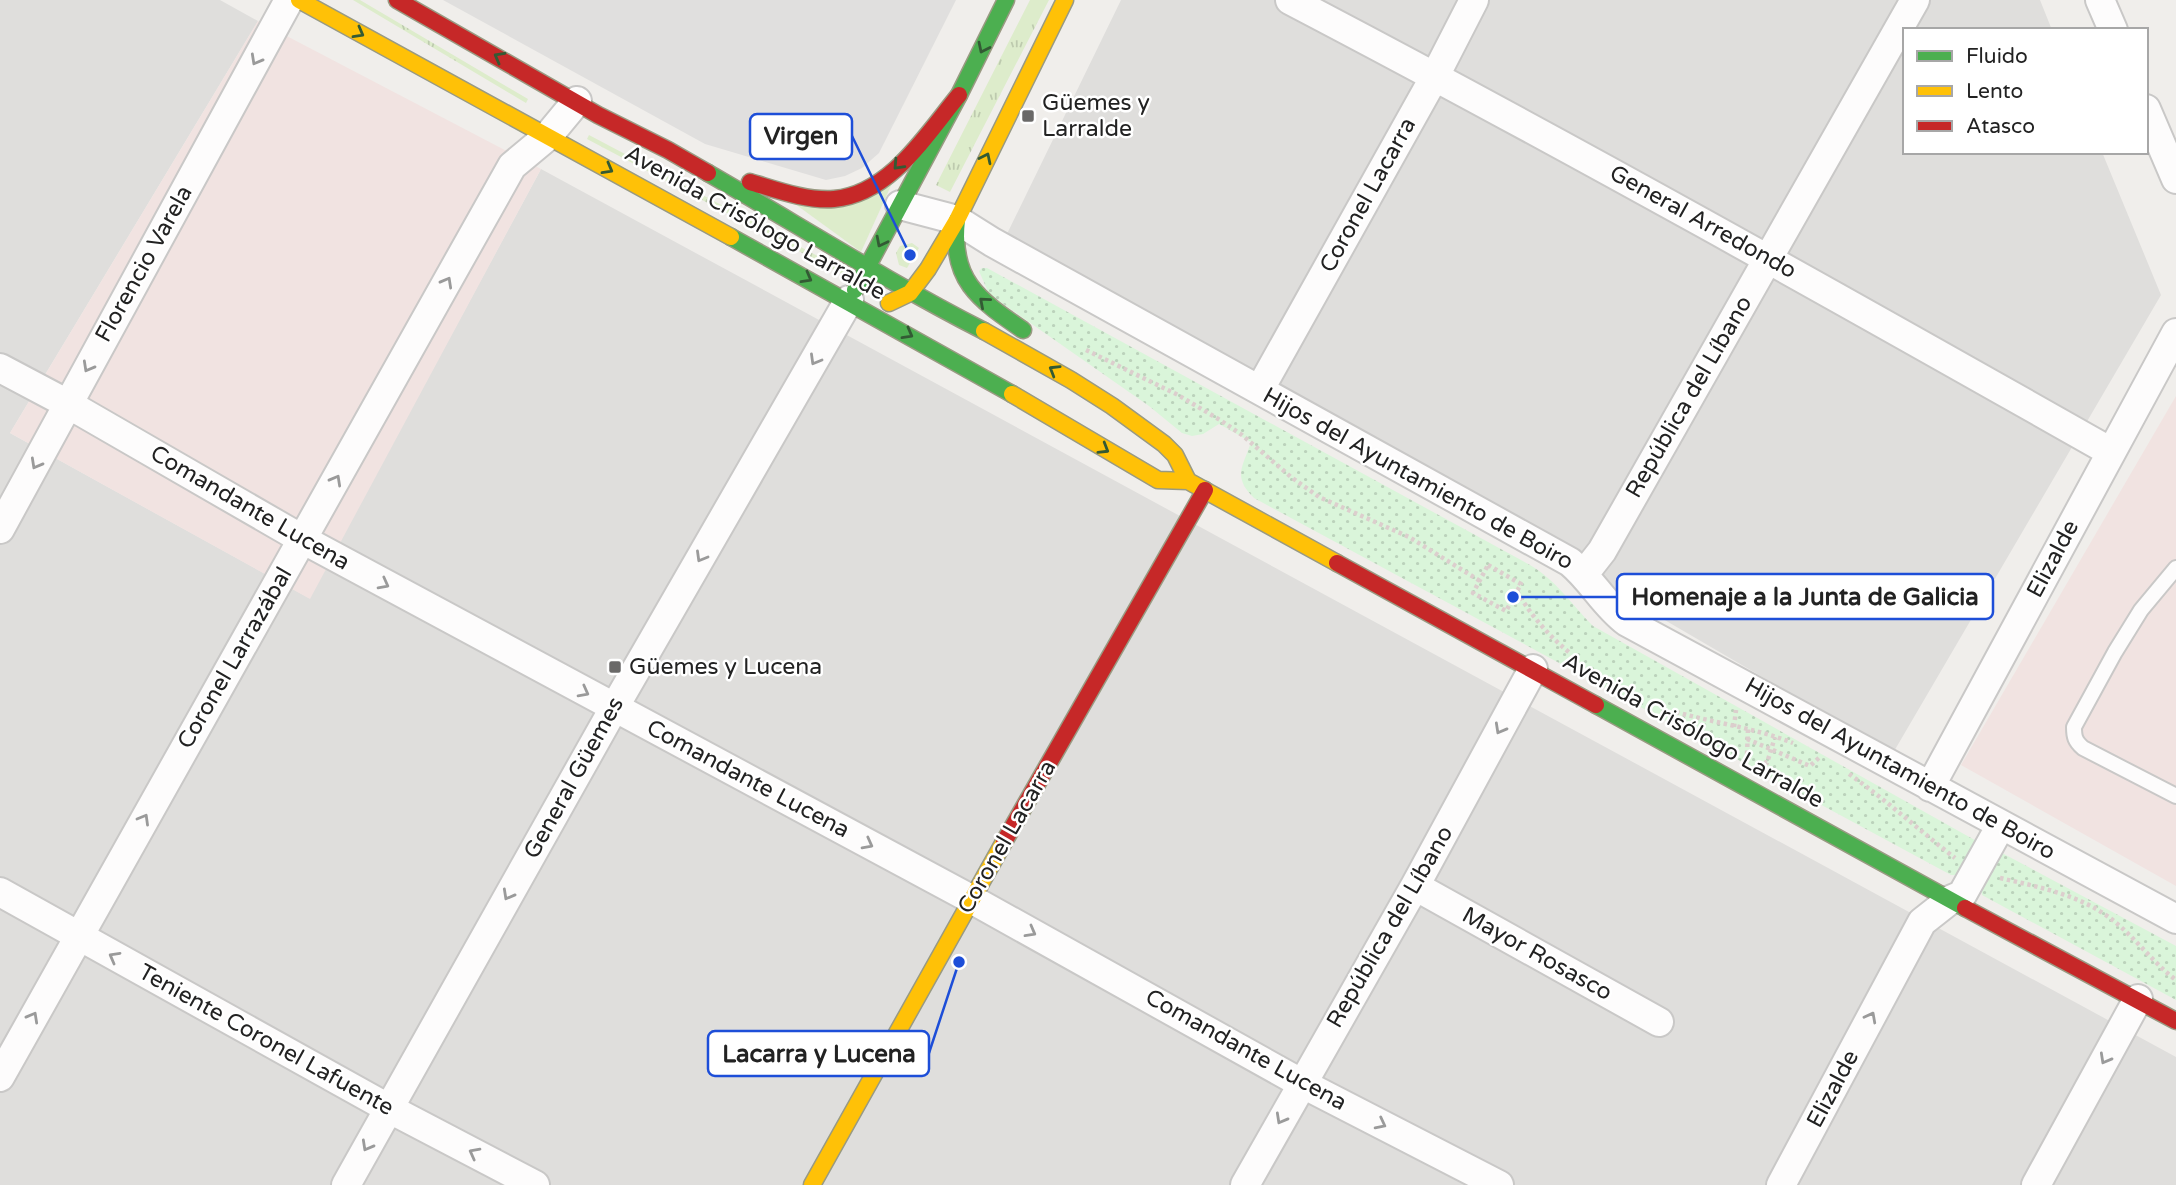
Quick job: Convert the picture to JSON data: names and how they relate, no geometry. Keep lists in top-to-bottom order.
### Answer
{
  "streets": {
    "main road": ["Coronel Lacarra", "Avenida Crisólogo Larralde"],
    "street": [
      "General Arredondo",
      "Florencio Varela",
      "República del Líbano",
      "Hijos del Ayuntamiento de Boiro",
      "Comandante Lucena",
      "Elizalde",
      "Coronel Larrazábal",
      "General Güemes",
      "Mayor Rosasco",
      "Teniente Coronel Lafuente"
    ]
  },
  "crossings": [
    ["Coronel Lacarra", "General Arredondo"],
    ["Coronel Lacarra", "Avenida Crisólogo Larralde"],
    ["Coronel Lacarra", "Hijos del Ayuntamiento de Boiro"],
    ["Coronel Lacarra", "Comandante Lucena"],
    ["General Arredondo", "República del Líbano"],
    ["General Arredondo", "Elizalde"],
    ["Avenida Crisólogo Larralde", "República del Líbano"],
    ["Avenida Crisólogo Larralde", "Elizalde"],
    ["Avenida Crisólogo Larralde", "Coronel Larrazábal"],
    ["Avenida Crisólogo Larralde", "General Güemes"],
    ["Florencio Varela", "Comandante Lucena"],
    ["República del Líbano", "Hijos del Ayuntamiento de Boiro"],
    ["República del Líbano", "Comandante Lucena"],
    ["República del Líbano", "Mayor Rosasco"],
    ["Hijos del Ayuntamiento de Boiro", "Elizalde"],
    ["Comandante Lucena", "Coronel Larrazábal"],
    ["Comandante Lucena", "General Güemes"],
    ["Coronel Larrazábal", "Teniente Coronel Lafuente"],
    ["General Güemes", "Teniente Coronel Lafuente"]
  ],
  "one_way": [
    "Florencio Varela",
    "Comandante Lucena",
    "Coronel Larrazábal",
    "General Güemes",
    "Teniente Coronel Lafuente"
  ],
  "places": {
    "transit": ["Güemes y Larralde", "Güemes y Lucena"],
    "other": ["Virgen", "Homenaje a la Junta de Galicia", "Lacarra y Lucena"]
  },
  "legend": ["Fluido", "Lento", "Atasco"]
}
